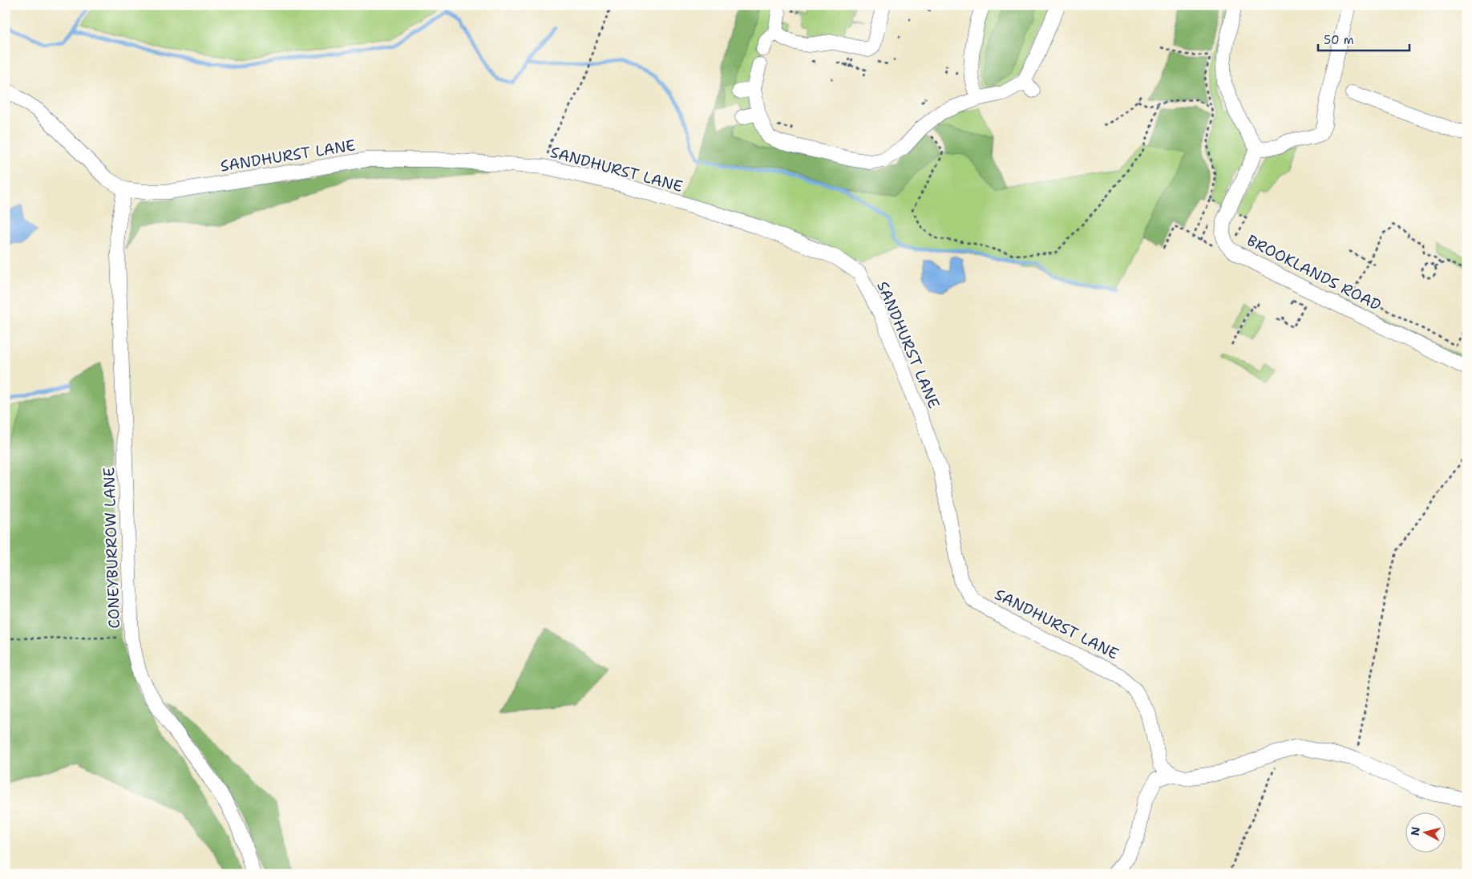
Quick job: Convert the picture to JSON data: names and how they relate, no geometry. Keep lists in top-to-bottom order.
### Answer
{
  "streets": {
    "street": ["SANDHURST LANE", "BROOKLANDS ROAD", "CONEYBURROW LANE"]
  },
  "crossings": [
    ["SANDHURST LANE", "CONEYBURROW LANE"]
  ],
  "scale_bar": "50 m",
  "north": "left"
}
